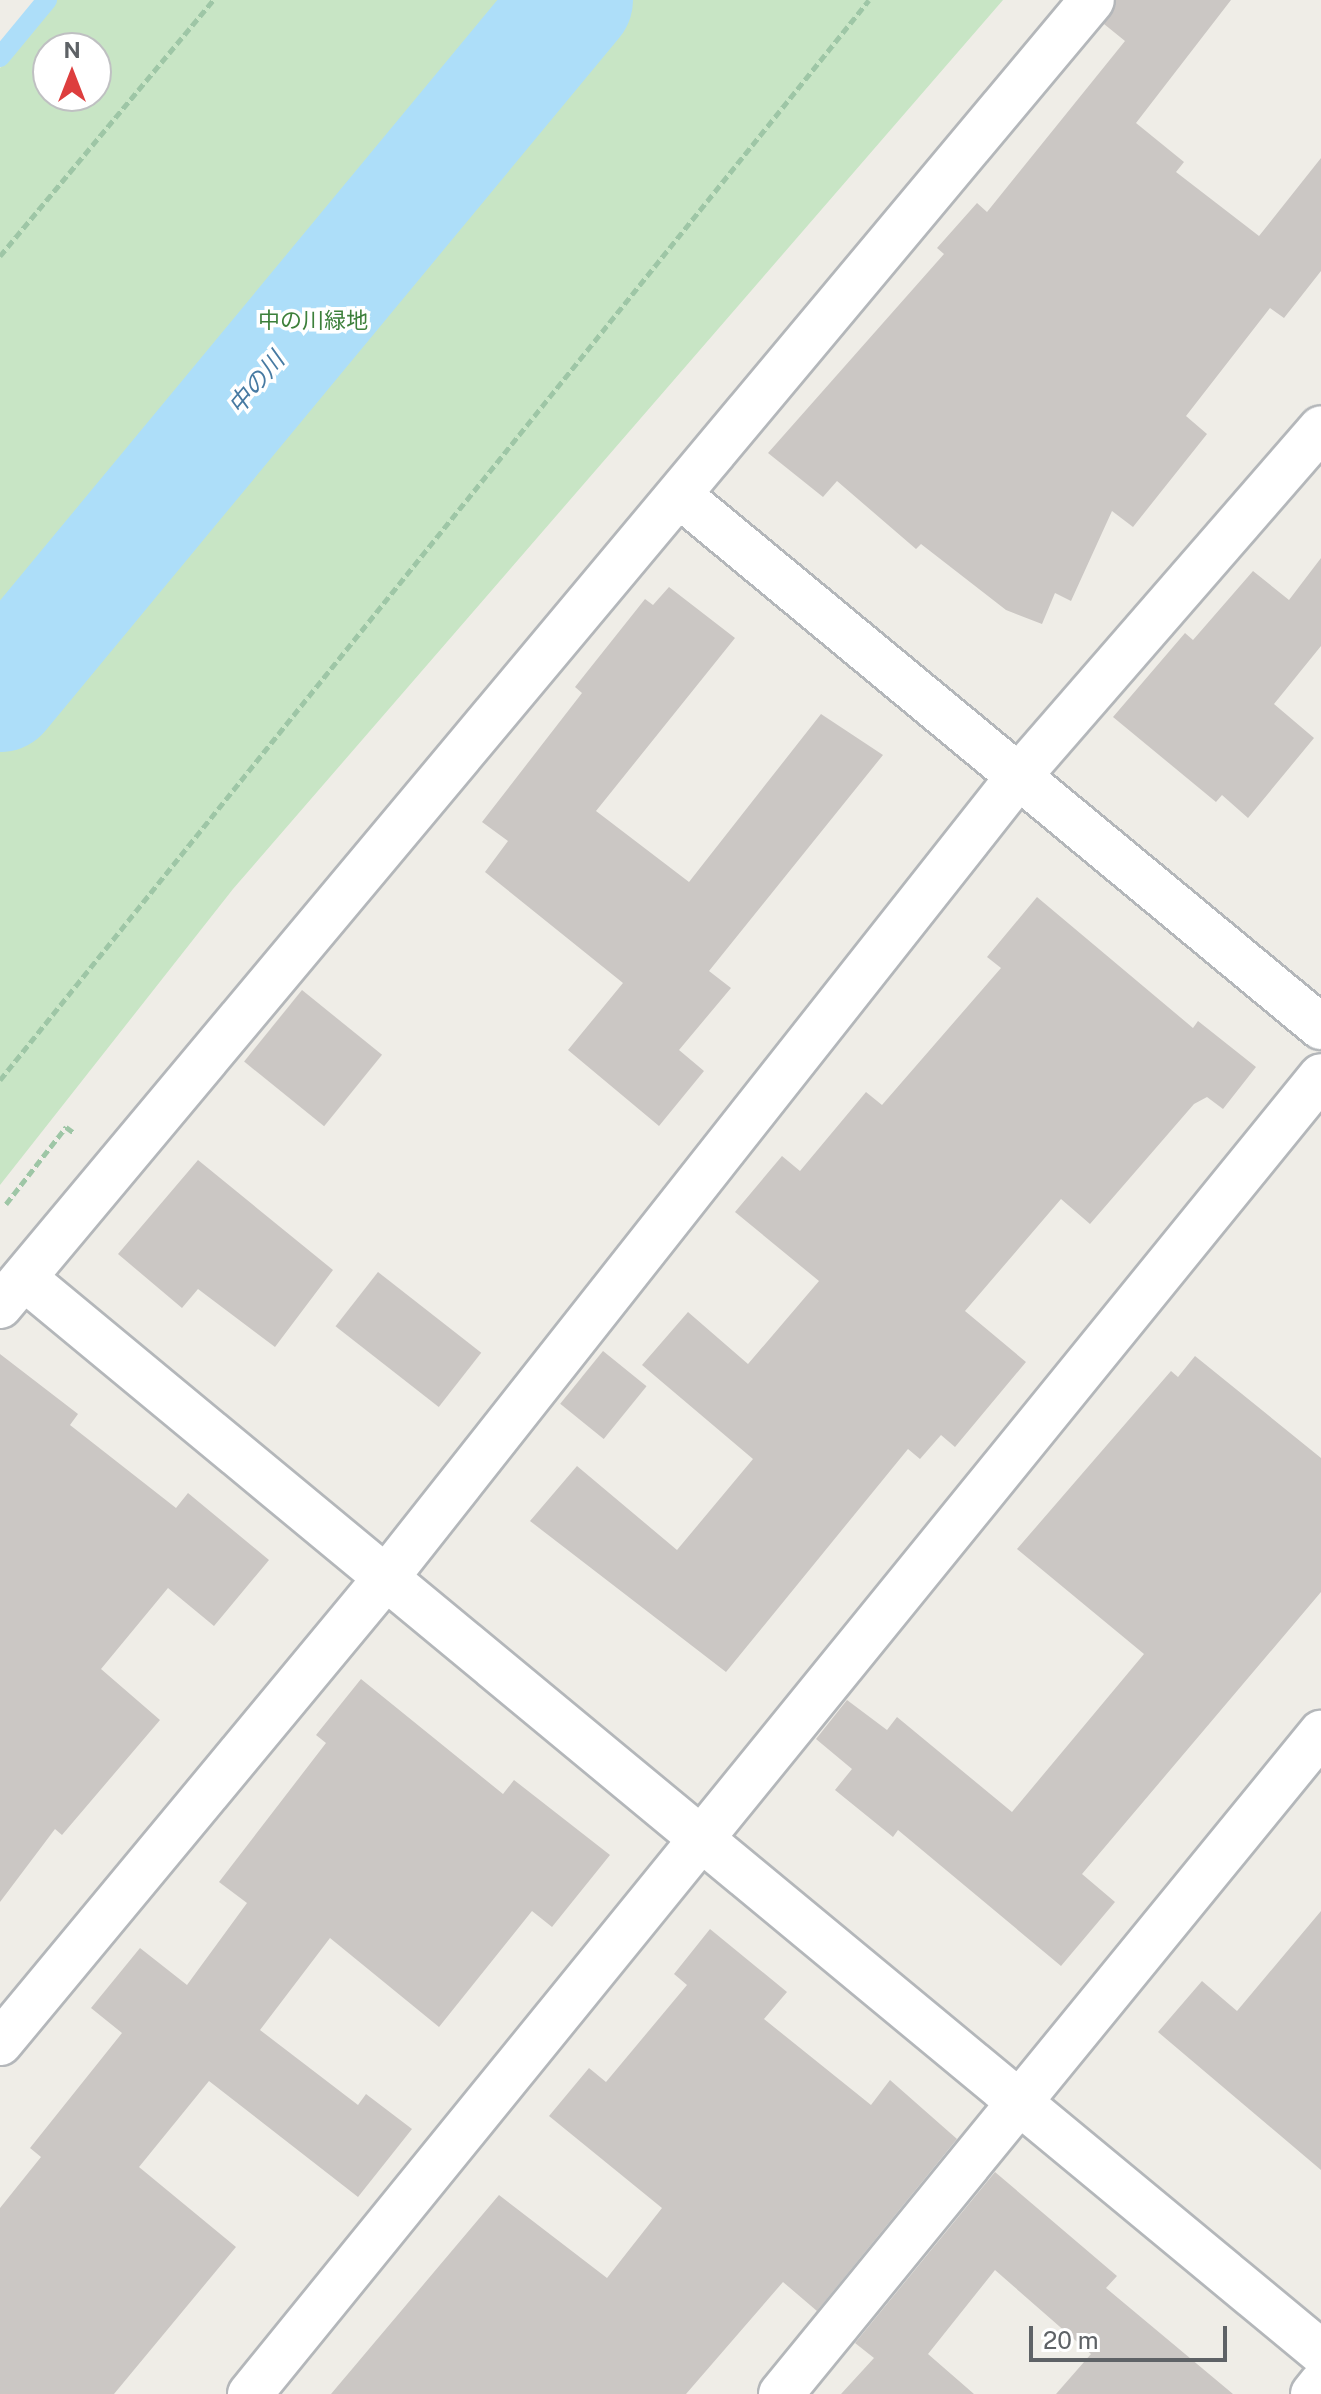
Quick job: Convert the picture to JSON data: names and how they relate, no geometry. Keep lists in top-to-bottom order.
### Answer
{
  "water": ["中の川"],
  "parks": ["中の川緑地"],
  "scale_bar": "20 m",
  "north": "top"
}
